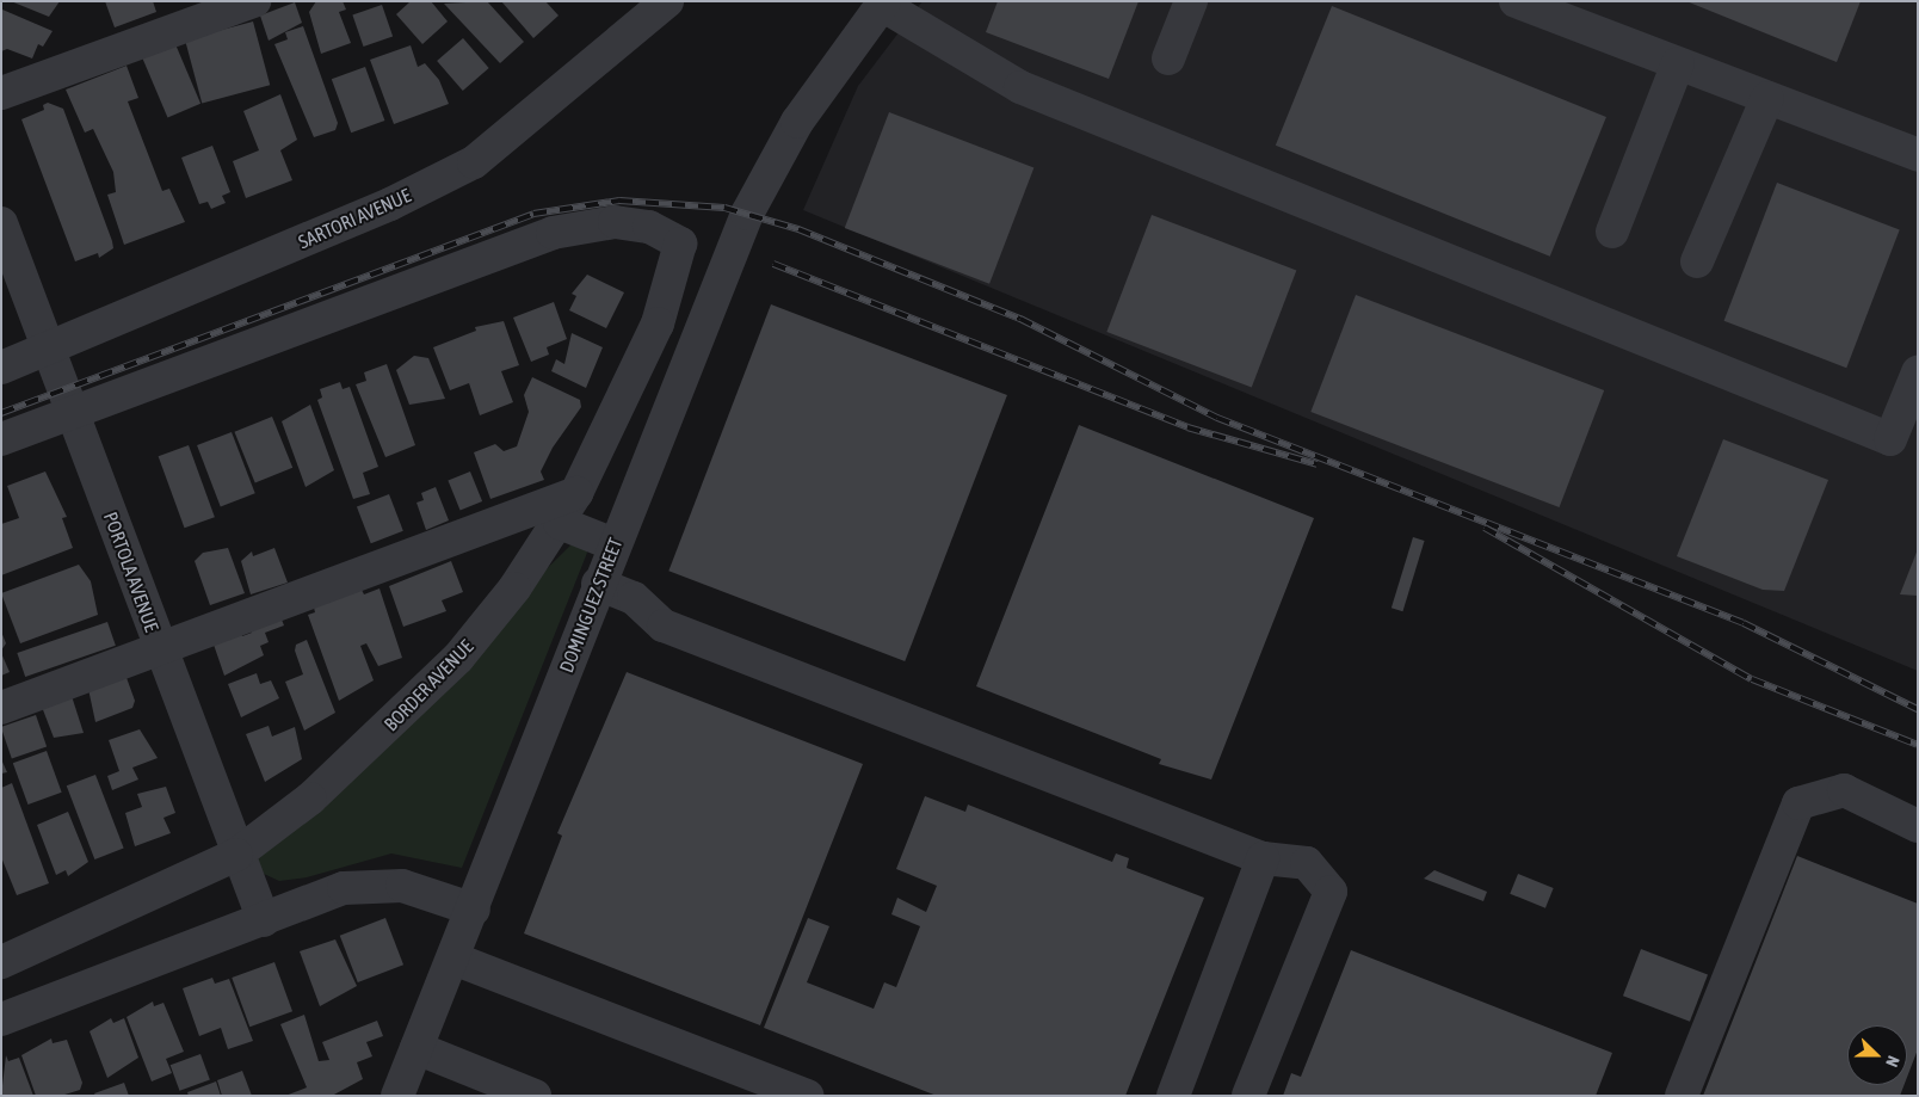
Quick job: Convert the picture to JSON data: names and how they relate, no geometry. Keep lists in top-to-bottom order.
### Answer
{
  "streets": {
    "street": [
      "SARTORI AVENUE",
      "PORTOLA AVENUE",
      "DOMINGUEZ STREET",
      "BORDER AVENUE"
    ]
  },
  "crossings": [
    ["SARTORI AVENUE", "PORTOLA AVENUE"],
    ["PORTOLA AVENUE", "BORDER AVENUE"]
  ],
  "north": "right"
}
